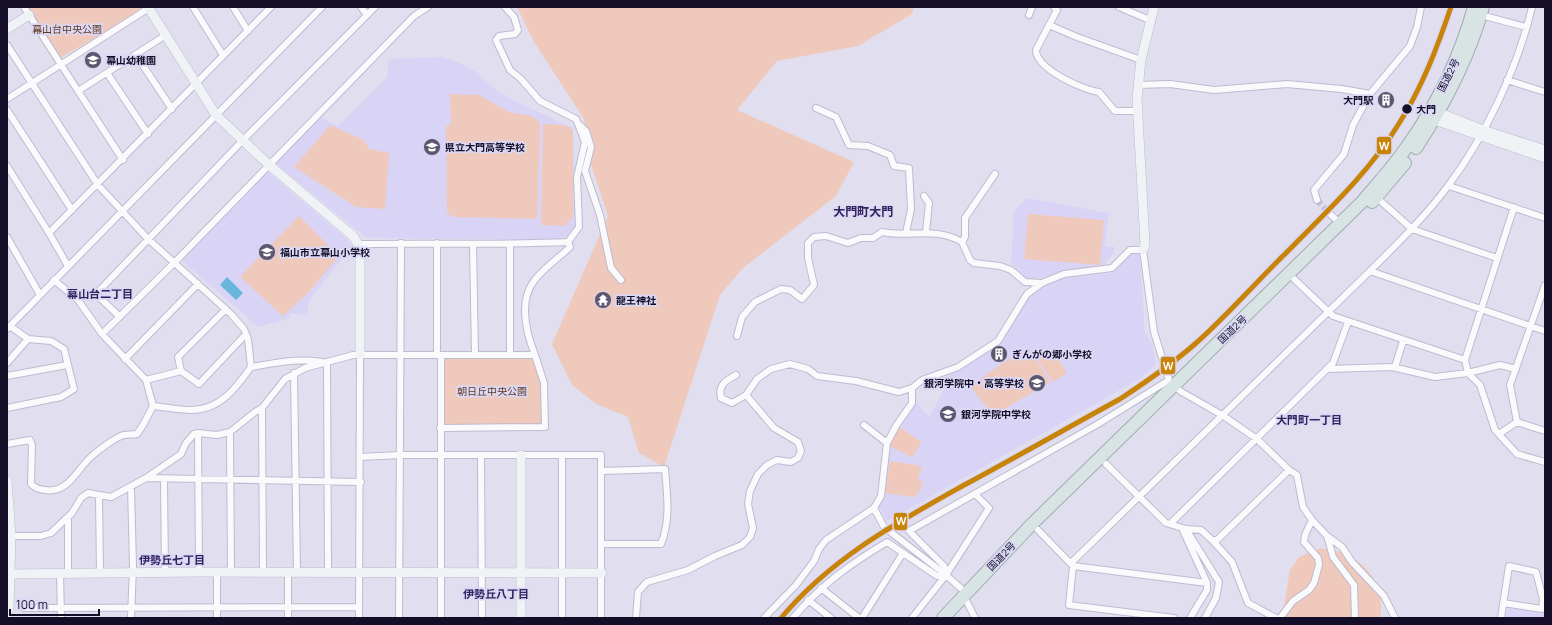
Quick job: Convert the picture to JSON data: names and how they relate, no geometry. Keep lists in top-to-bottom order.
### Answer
{
  "streets": {
    "highway": ["国道2号"]
  },
  "districts": [
    "大門町大門",
    "幕山台二丁目",
    "大門町一丁目",
    "伊勢丘七丁目",
    "伊勢丘八丁目"
  ],
  "parks": ["幕山台中央公園", "朝日丘中央公園"],
  "places": {
    "school or university": [
      "幕山幼稚園",
      "県立大門高等学校",
      "福山市立幕山小学校",
      "銀河学院中・高等学校",
      "銀河学院中学校"
    ],
    "building": ["大門駅", "ぎんがの郷小学校"],
    "other": ["大門"],
    "temple": ["龍王神社"]
  },
  "lines": ["transit line W"],
  "scale_bar": "100 m"
}
